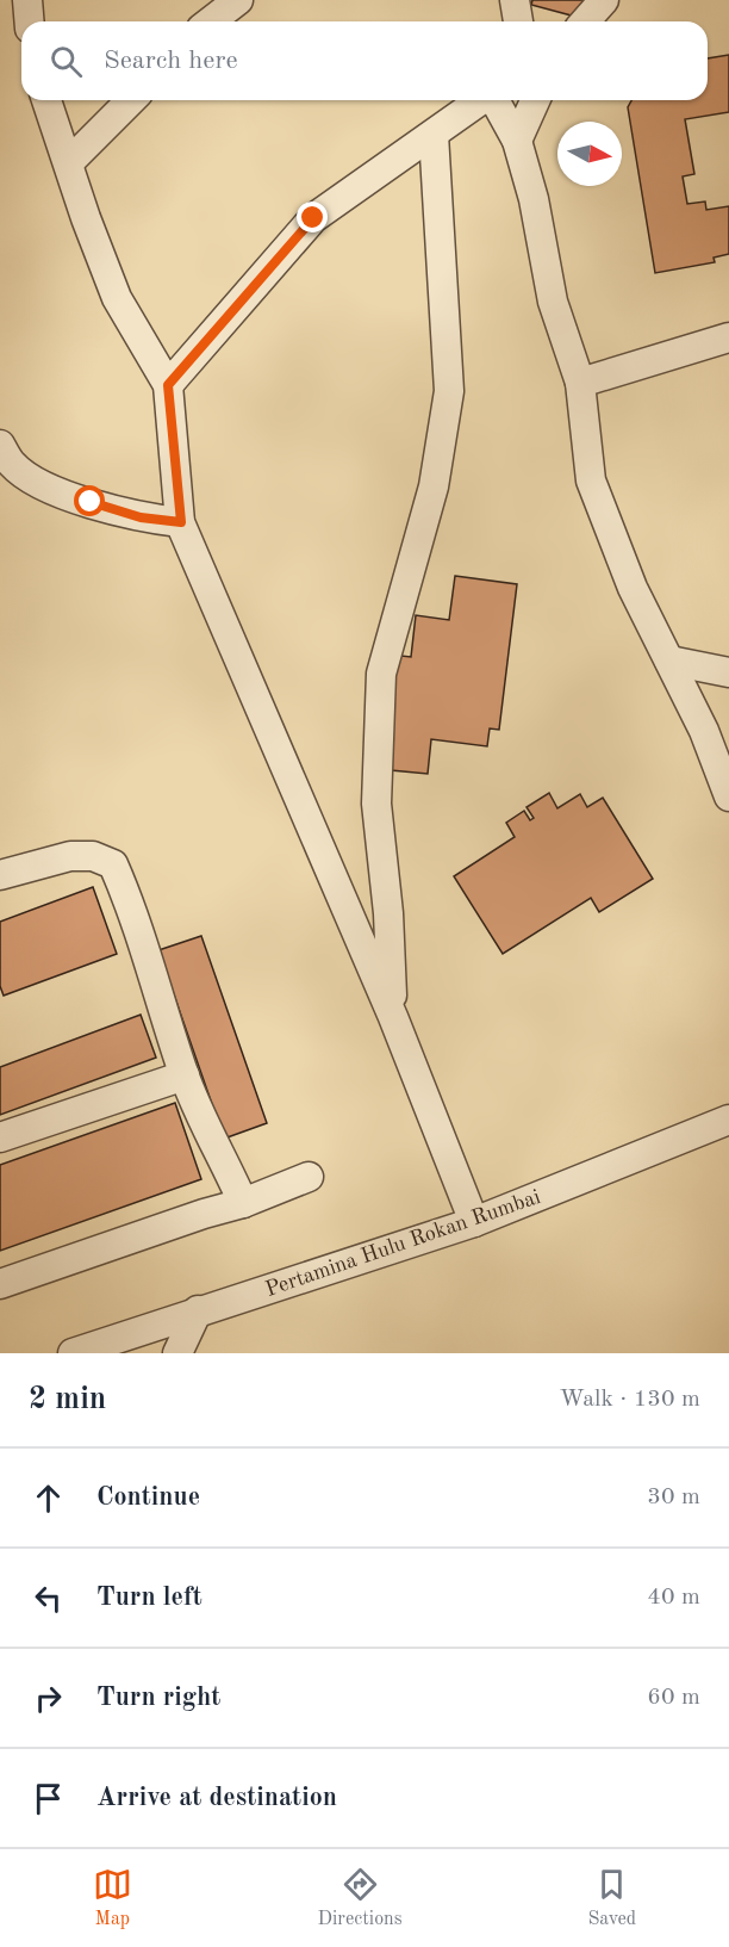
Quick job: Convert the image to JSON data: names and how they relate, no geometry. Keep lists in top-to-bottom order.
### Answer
{
  "streets": {
    "street": ["Pertamina Hulu Rokan Rumbai"]
  },
  "north": "right",
  "page": {
    "search": "Search here",
    "heading": ["2 min", "Walk · 130 m"],
    "list": [
      ["Continue", "30 m"],
      ["Turn left", "40 m"],
      ["Turn right", "60 m"],
      "Arrive at destination"
    ],
    "nav": ["Map", "Directions", "Saved"]
  }
}
